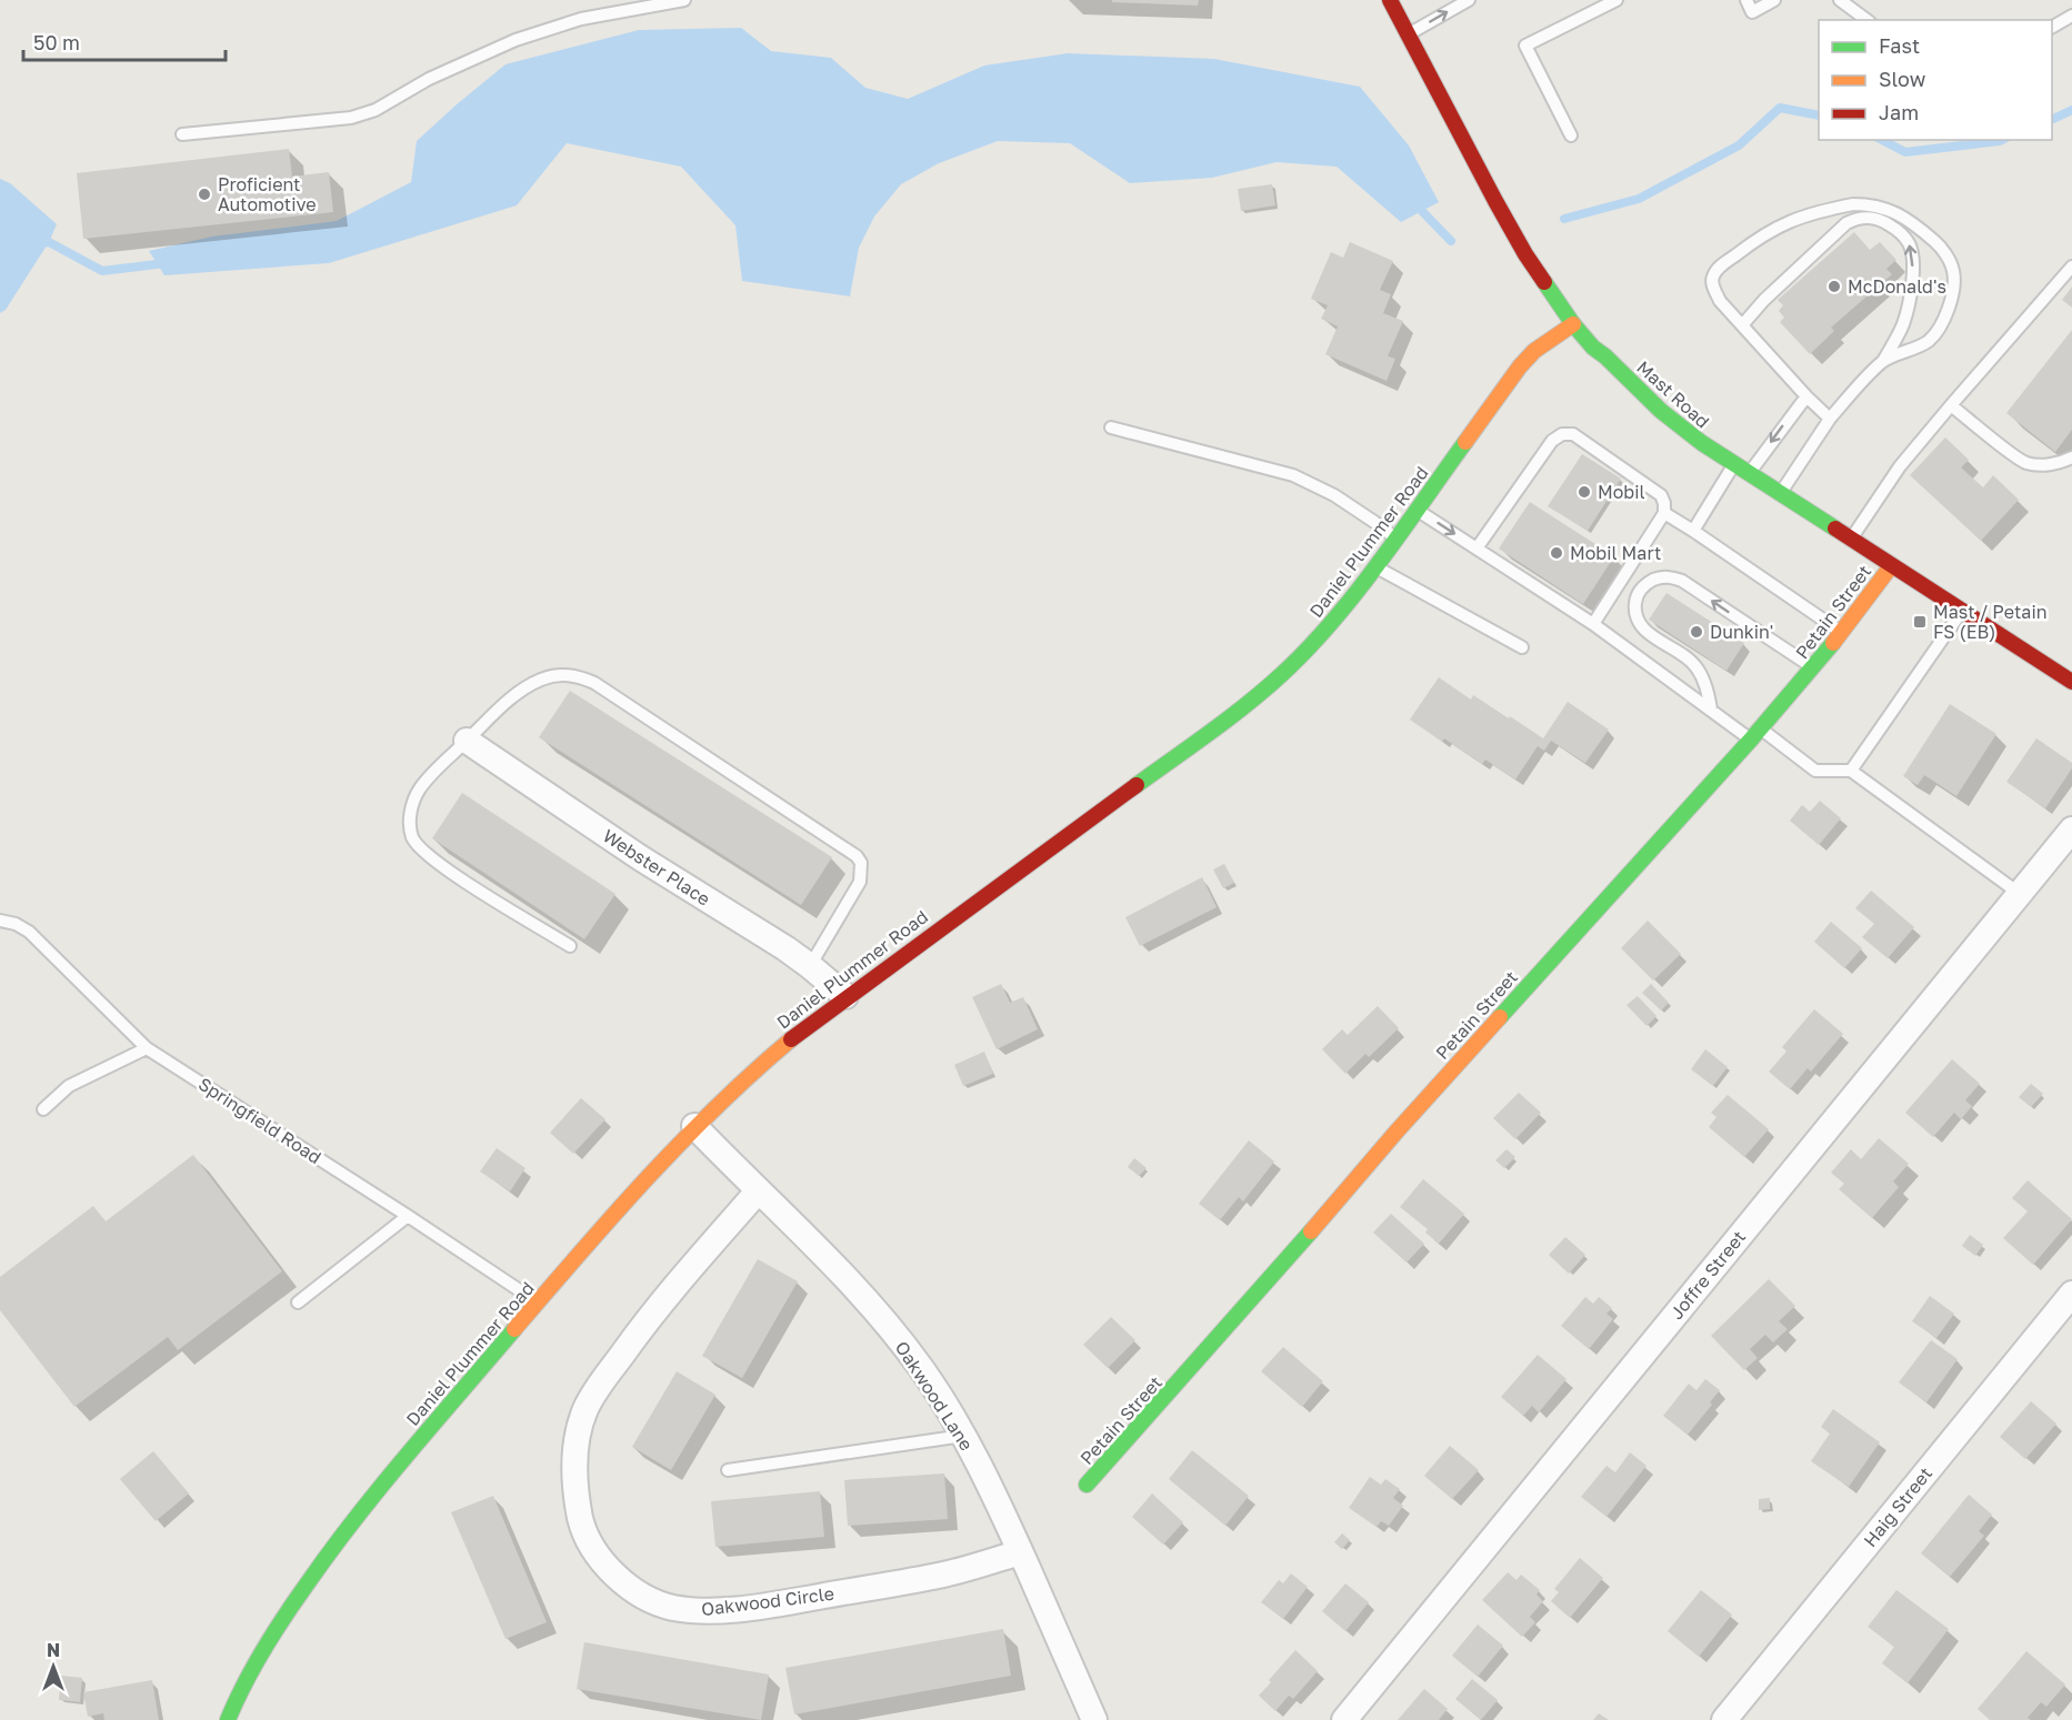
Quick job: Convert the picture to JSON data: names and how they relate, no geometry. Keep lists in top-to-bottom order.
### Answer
{
  "streets": {
    "street": [
      "Mast Road",
      "Daniel Plummer Road",
      "Petain Street",
      "Webster Place",
      "Joffre Street",
      "Oakwood Lane",
      "Haig Street",
      "Oakwood Circle"
    ],
    "lane": ["Springfield Road"]
  },
  "crossings": [
    ["Mast Road", "Daniel Plummer Road"],
    ["Mast Road", "Petain Street"],
    ["Daniel Plummer Road", "Webster Place"],
    ["Daniel Plummer Road", "Springfield Road"],
    ["Daniel Plummer Road", "Oakwood Lane"],
    ["Oakwood Lane", "Oakwood Circle"]
  ],
  "places": {
    "other": [
      "Proficient Automotive",
      "McDonald's",
      "Mobil",
      "Mobil Mart",
      "Dunkin'"
    ],
    "transit": ["Mast / Petain FS (EB)"]
  },
  "legend": ["Fast", "Slow", "Jam"],
  "scale_bar": "50 m",
  "north": "top"
}
